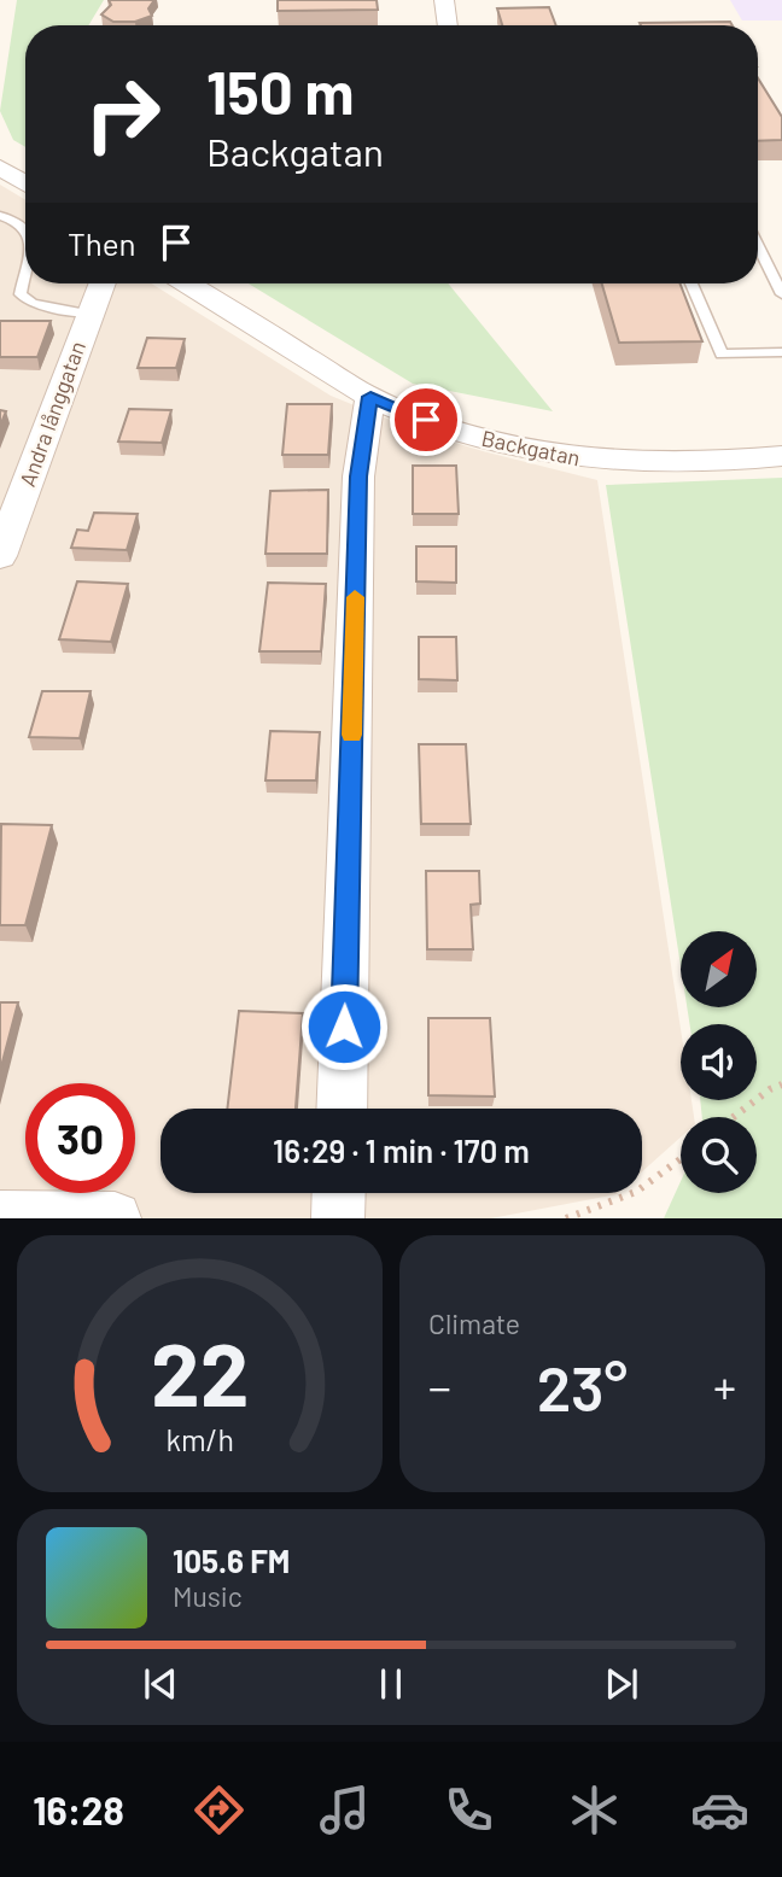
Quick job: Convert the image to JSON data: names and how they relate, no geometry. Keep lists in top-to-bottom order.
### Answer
{
  "streets": {
    "street": ["Andra långgatan", "Backgatan"]
  },
  "north": "top right",
  "page": {
    "turn": ["150 m", "Backgatan"],
    "then": "Then",
    "limit": "30",
    "trip": "16:29 · 1 min · 170 m",
    "tile": "Climate",
    "heat": ["−", "23°", "+"],
    "song": ["105.6 FM", "Music"],
    "tabs": "16:28",
    "gauge": ["22", "km/h"]
  }
}
